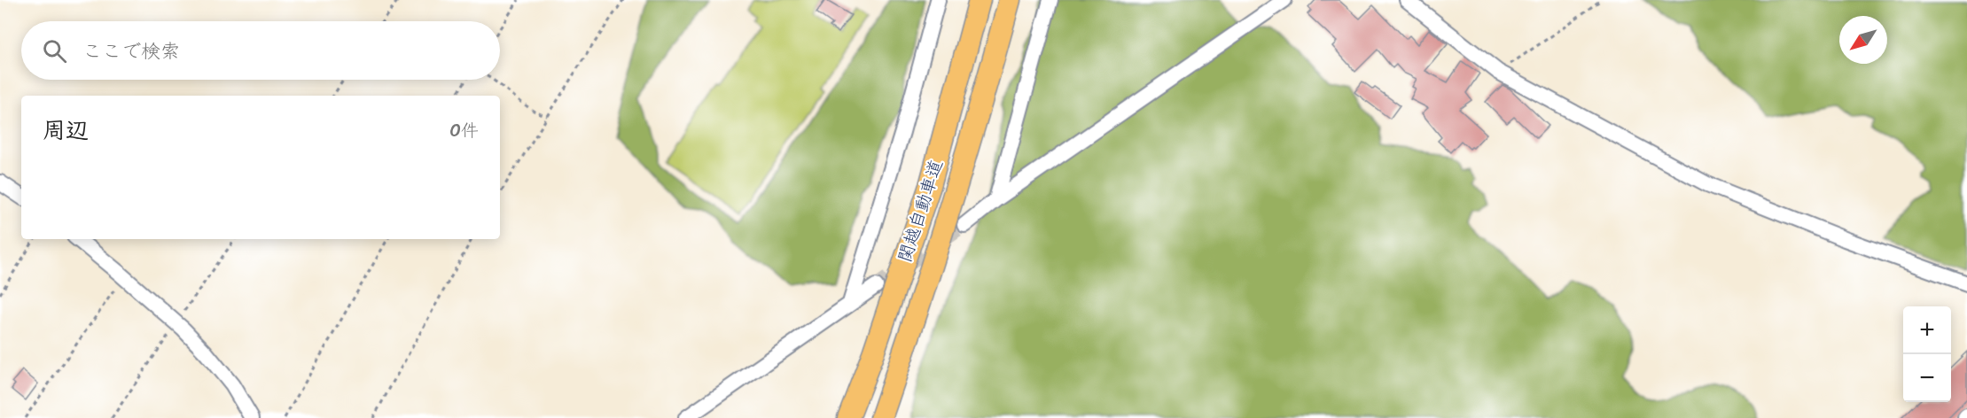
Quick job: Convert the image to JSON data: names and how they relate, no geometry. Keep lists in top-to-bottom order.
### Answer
{
  "streets": {
    "highway": ["関越自動車道"]
  },
  "north": "bottom left",
  "page": {
    "search": "ここで検索",
    "heading": ["周辺", "0件"],
    "map_buttons": ["+", "−"]
  }
}
